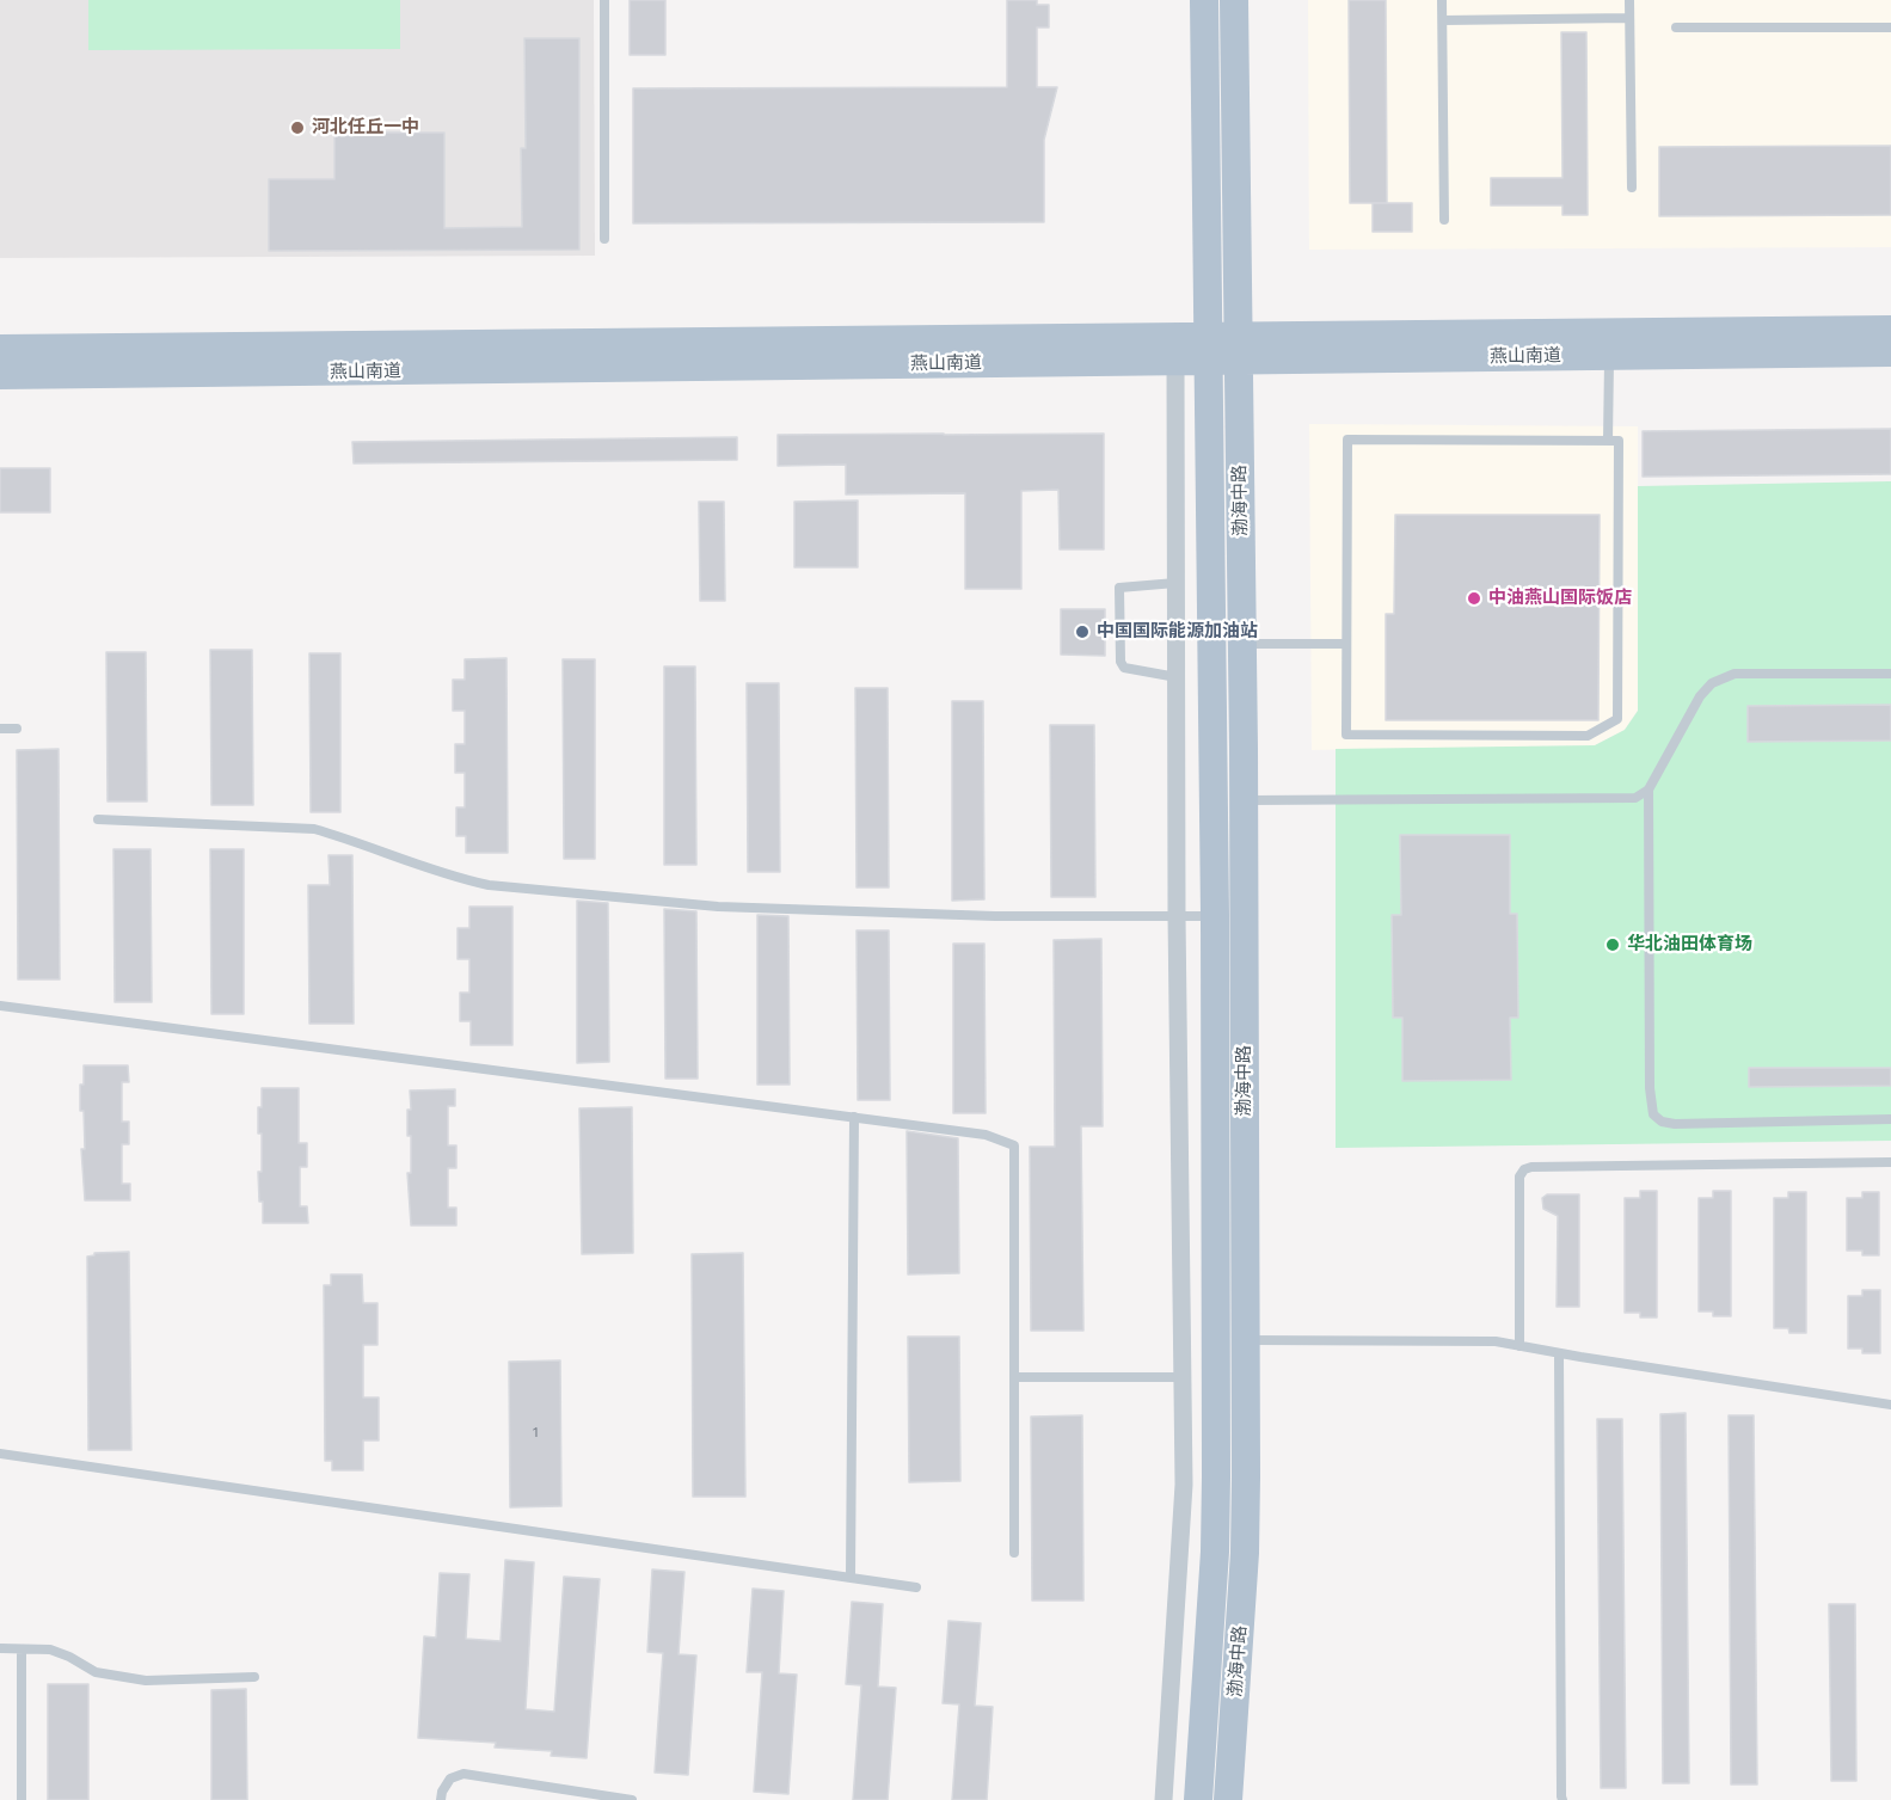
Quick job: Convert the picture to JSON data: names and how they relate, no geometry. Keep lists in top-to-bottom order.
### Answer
{
  "streets": {
    "main road": ["燕山南道", "渤海中路"]
  },
  "crossings": [
    ["燕山南道", "渤海中路"]
  ],
  "places": [
    "河北任丘一中",
    "中油燕山国际饭店",
    "中国国际能源加油站",
    "华北油田体育场"
  ],
  "house_numbers": ["1"]
}
